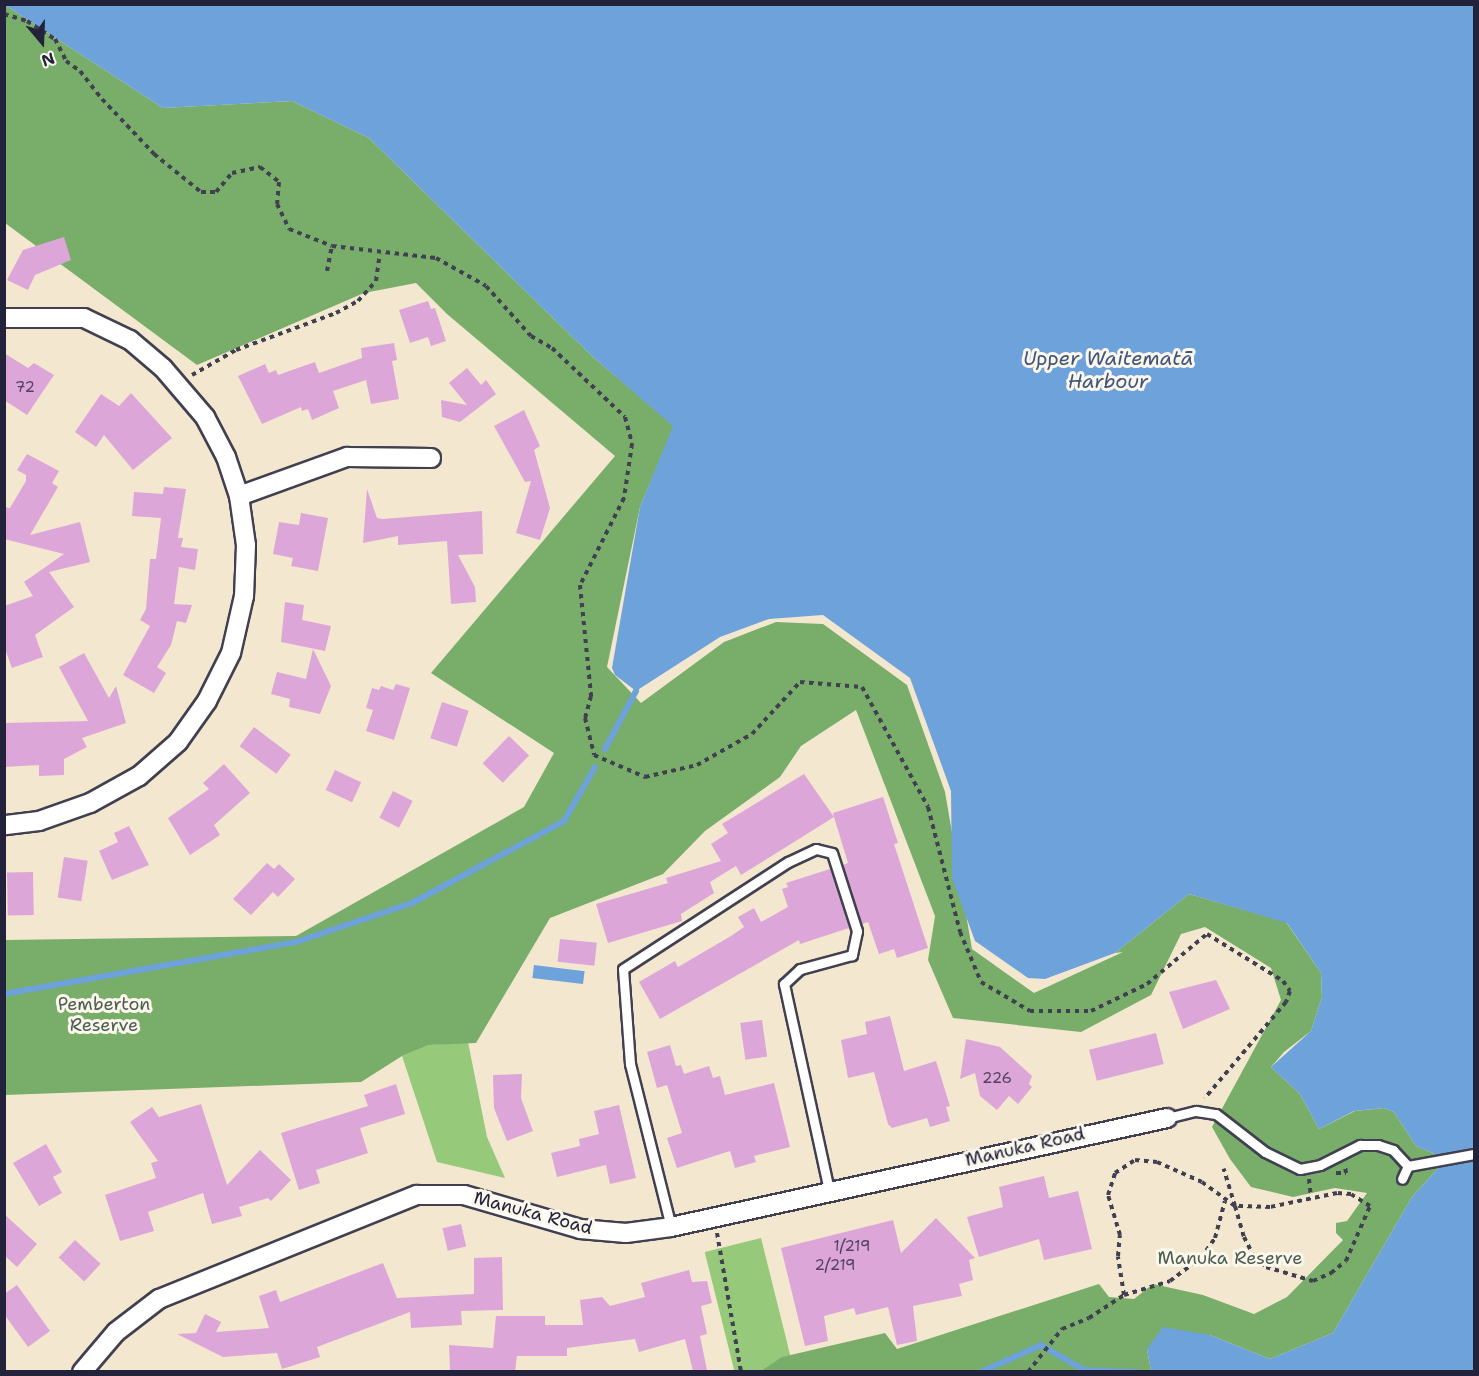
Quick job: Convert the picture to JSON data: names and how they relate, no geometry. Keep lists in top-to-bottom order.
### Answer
{
  "streets": {
    "street": ["Manuka Road"]
  },
  "water": ["Upper Waitematā Harbour"],
  "parks": ["Pemberton Reserve", "Manuka Reserve"],
  "house_numbers": [
    "72",
    "226",
    "1/219",
    "2/219"
  ],
  "north": "bottom"
}
